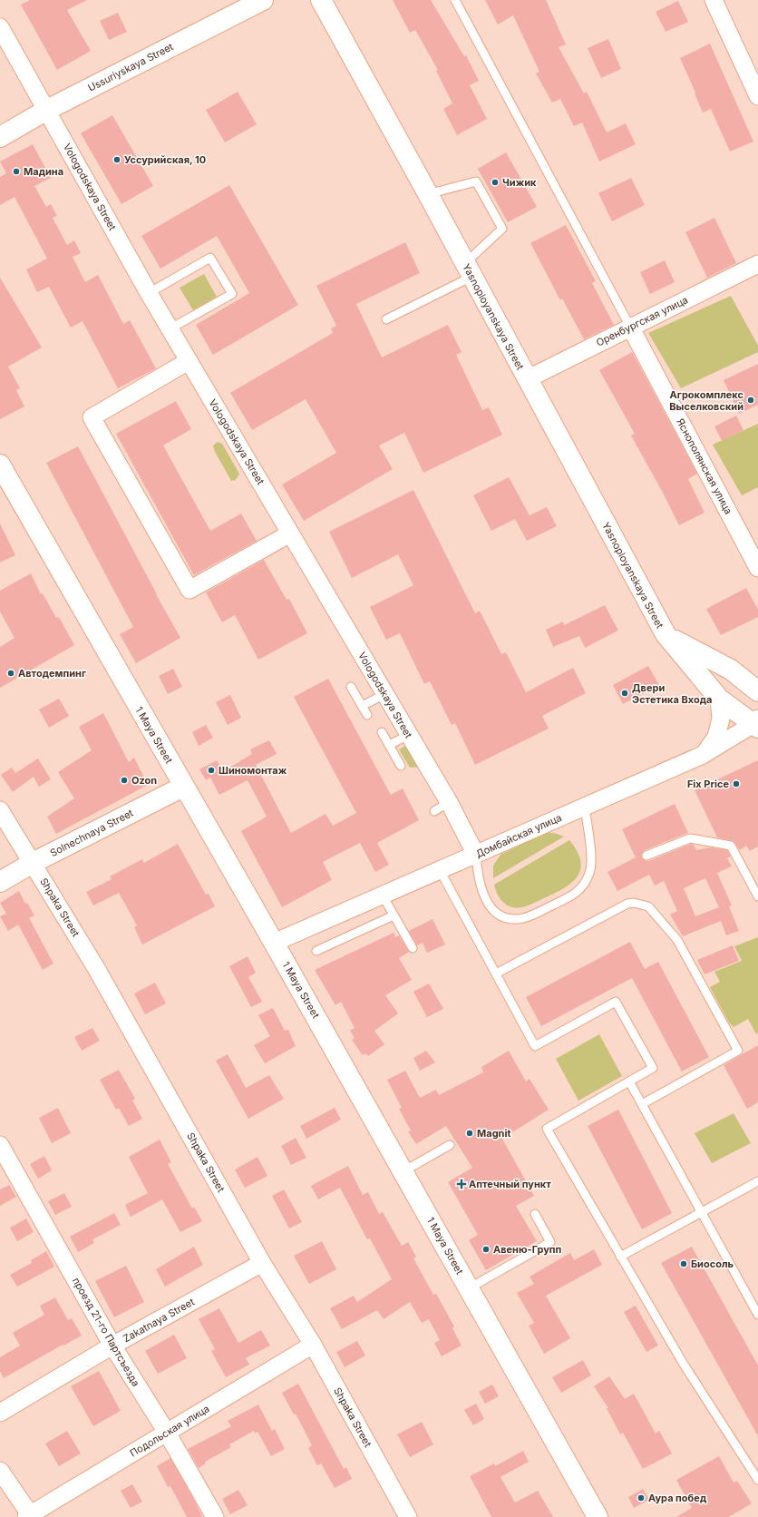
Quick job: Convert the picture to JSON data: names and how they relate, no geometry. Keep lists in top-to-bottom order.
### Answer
{
  "streets": {
    "street": [
      "Ussuriyskaya Street",
      "Vologodskaya Street",
      "Yasnoployanskaya Street",
      "Оренбургская улица",
      "Яснополянская улица",
      "1 Maya Street",
      "Solnechnaya Street",
      "Домбайская улица",
      "Shpaka Street",
      "Zakatnaya Street",
      "проезд 21-го Партсъезда",
      "Подольская улица"
    ]
  },
  "crossings": [
    ["Ussuriyskaya Street", "Vologodskaya Street"],
    ["Vologodskaya Street", "Домбайская улица"],
    ["Yasnoployanskaya Street", "Оренбургская улица"],
    ["Yasnoployanskaya Street", "Домбайская улица"],
    ["Оренбургская улица", "Яснополянская улица"],
    ["1 Maya Street", "Solnechnaya Street"],
    ["1 Maya Street", "Домбайская улица"],
    ["Solnechnaya Street", "Shpaka Street"],
    ["Shpaka Street", "Zakatnaya Street"],
    ["Shpaka Street", "Подольская улица"],
    ["Zakatnaya Street", "проезд 21-го Партсъезда"],
    ["проезд 21-го Партсъезда", "Подольская улица"]
  ],
  "places": {
    "other": [
      "Уссурийская, 10",
      "Мадина",
      "Чижик",
      "Агрокомплекс Выселковский",
      "Автодемпинг",
      "Двери Эстетика Входа",
      "Шиномонтаж",
      "Ozon",
      "Fix Price",
      "Magnit",
      "Авеню-Групп",
      "Биосоль",
      "Аура побед"
    ],
    "health": ["Аптечный пункт"]
  }
}
